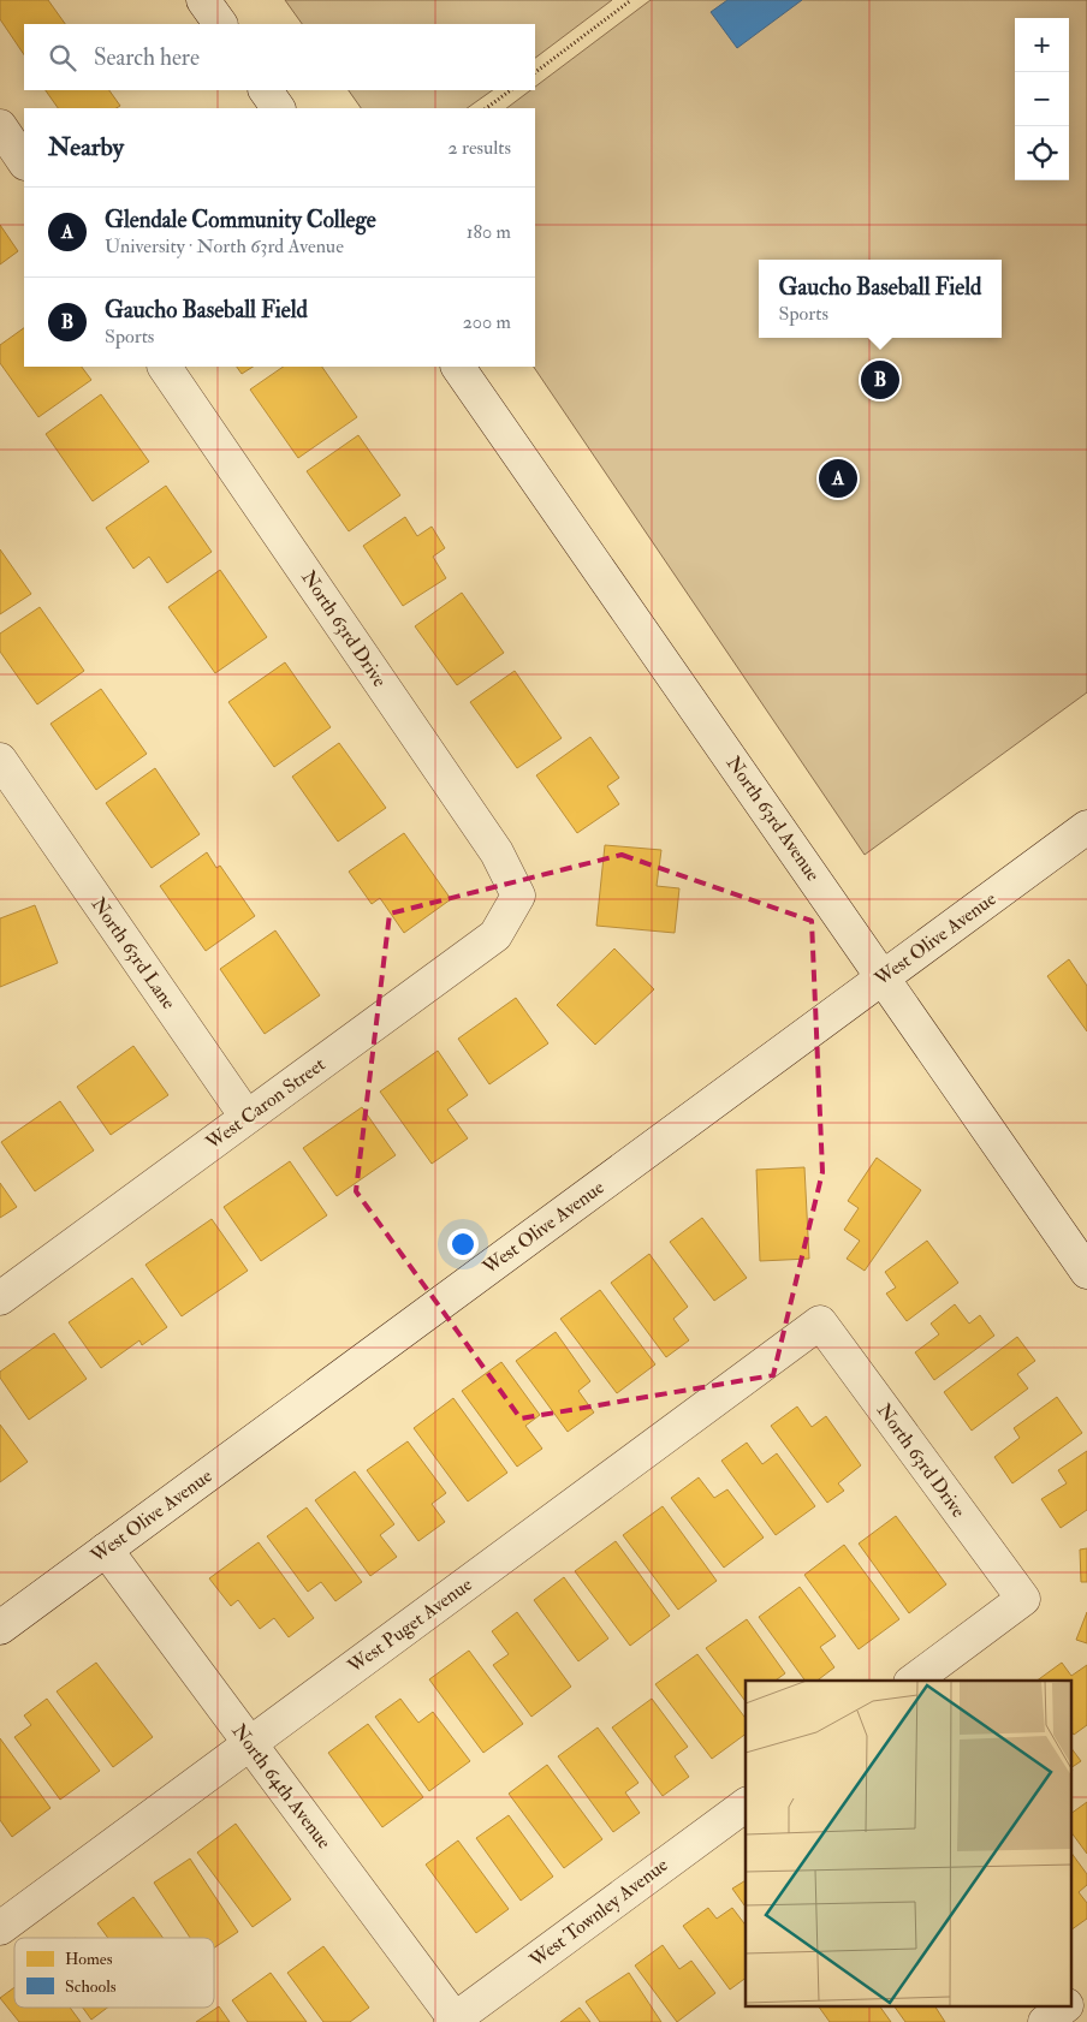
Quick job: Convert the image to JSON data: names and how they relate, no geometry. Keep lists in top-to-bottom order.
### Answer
{
  "streets": {
    "street": [
      "North 63rd Drive",
      "North 63rd Avenue",
      "West Olive Avenue",
      "North 63rd Lane",
      "West Caron Street",
      "West Puget Avenue",
      "North 64th Avenue",
      "West Townley Avenue"
    ]
  },
  "crossings": [
    ["North 63rd Drive", "West Caron Street"],
    ["North 63rd Drive", "West Puget Avenue"],
    ["North 63rd Avenue", "West Olive Avenue"],
    ["West Olive Avenue", "North 64th Avenue"],
    ["North 63rd Lane", "West Caron Street"],
    ["West Puget Avenue", "North 64th Avenue"],
    ["North 64th Avenue", "West Townley Avenue"]
  ],
  "legend": ["Homes", "Schools"],
  "page": {
    "map_buttons": ["+", "−"],
    "search": "Search here",
    "heading": ["Nearby", "2 results"],
    "list": [
      {
        "mark": "A",
        "name": "Glendale Community College",
        "note": "University · North 63rd Avenue",
        "value": "180 m"
      },
      {
        "mark": "B",
        "name": "Gaucho Baseball Field",
        "note": "Sports",
        "value": "200 m"
      }
    ],
    "popup": ["Gaucho Baseball Field", "Sports"],
    "pins": ["B", "A"]
  }
}
